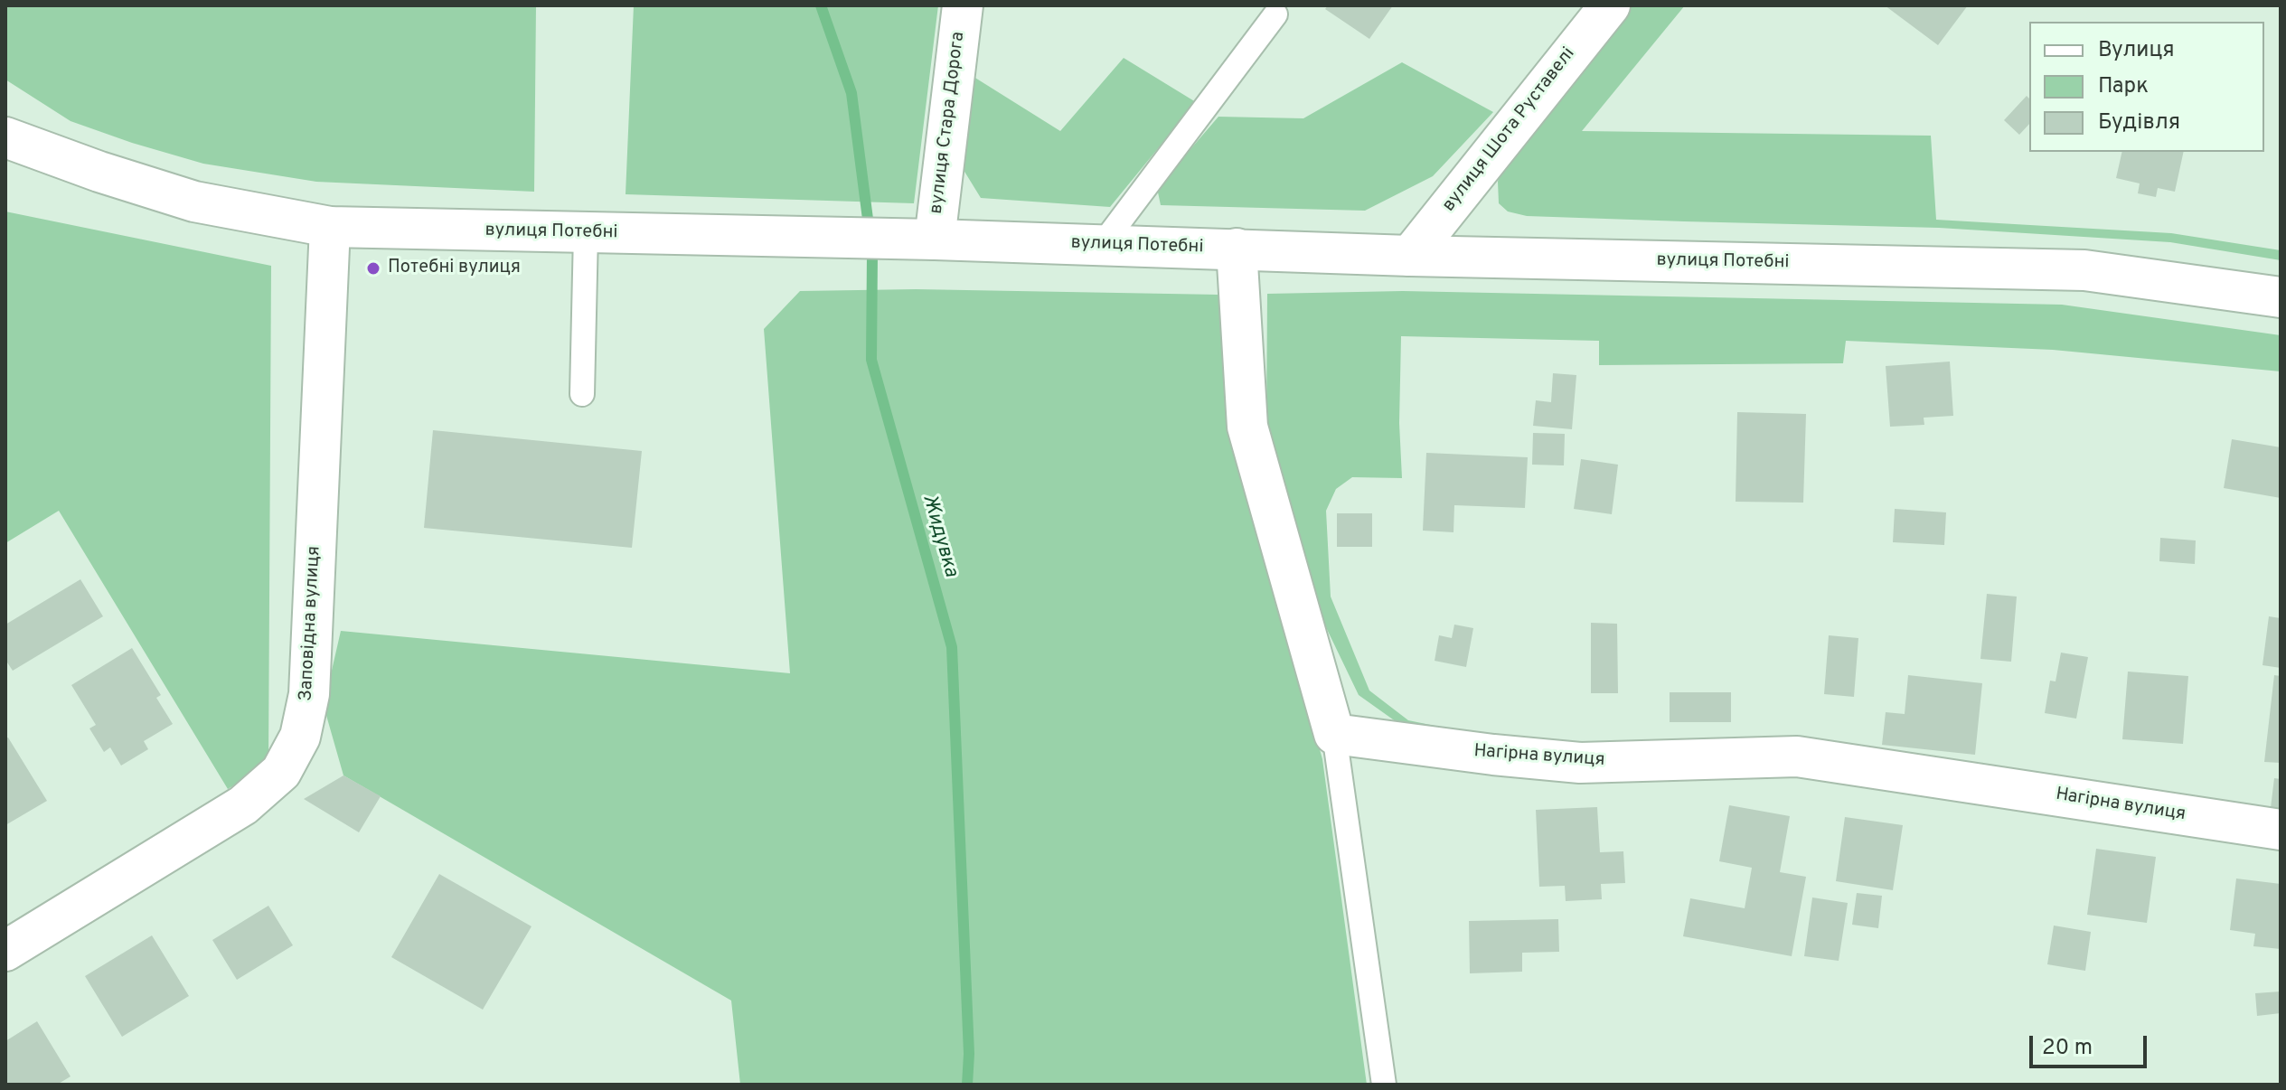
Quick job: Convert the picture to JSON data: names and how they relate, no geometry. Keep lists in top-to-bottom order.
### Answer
{
  "streets": {
    "street": [
      "вулиця Стара Дорога",
      "вулиця Шота Руставелі",
      "вулиця Потебні",
      "Заповідна вулиця",
      "Нагірна вулиця"
    ]
  },
  "crossings": [
    ["вулиця Стара Дорога", "вулиця Потебні"],
    ["вулиця Шота Руставелі", "вулиця Потебні"],
    ["вулиця Потебні", "Заповідна вулиця"]
  ],
  "water": ["Жидувка"],
  "places": ["Потебні вулиця"],
  "legend": ["Вулиця", "Парк", "Будівля"],
  "scale_bar": "20 m"
}
